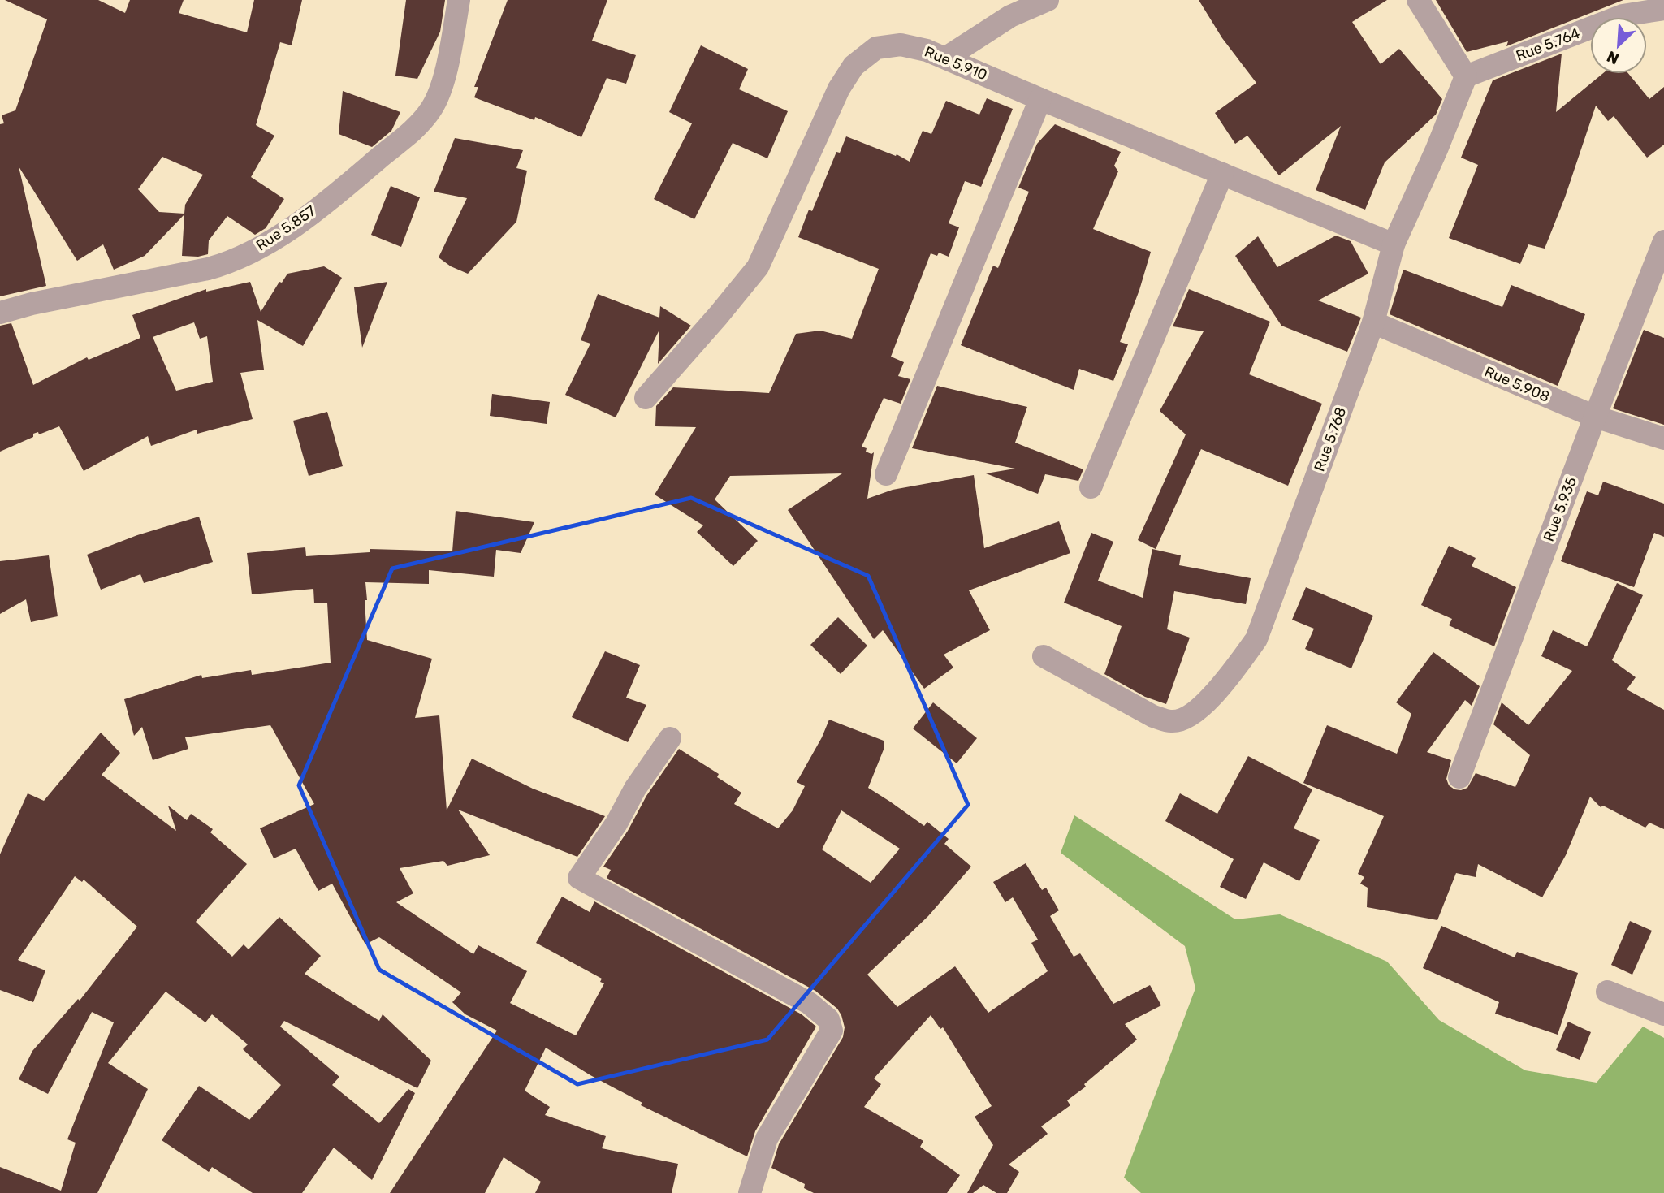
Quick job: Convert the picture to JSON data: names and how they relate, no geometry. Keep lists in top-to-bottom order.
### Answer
{
  "streets": {
    "street": [
      "Rue 5.764",
      "Rue 5.910",
      "Rue 5.857",
      "Rue 5.908",
      "Rue 5.768",
      "Rue 5.935"
    ]
  },
  "crossings": [
    ["Rue 5.764", "Rue 5.768"],
    ["Rue 5.910", "Rue 5.768"],
    ["Rue 5.908", "Rue 5.768"],
    ["Rue 5.908", "Rue 5.935"]
  ],
  "north": "bottom left"
}
